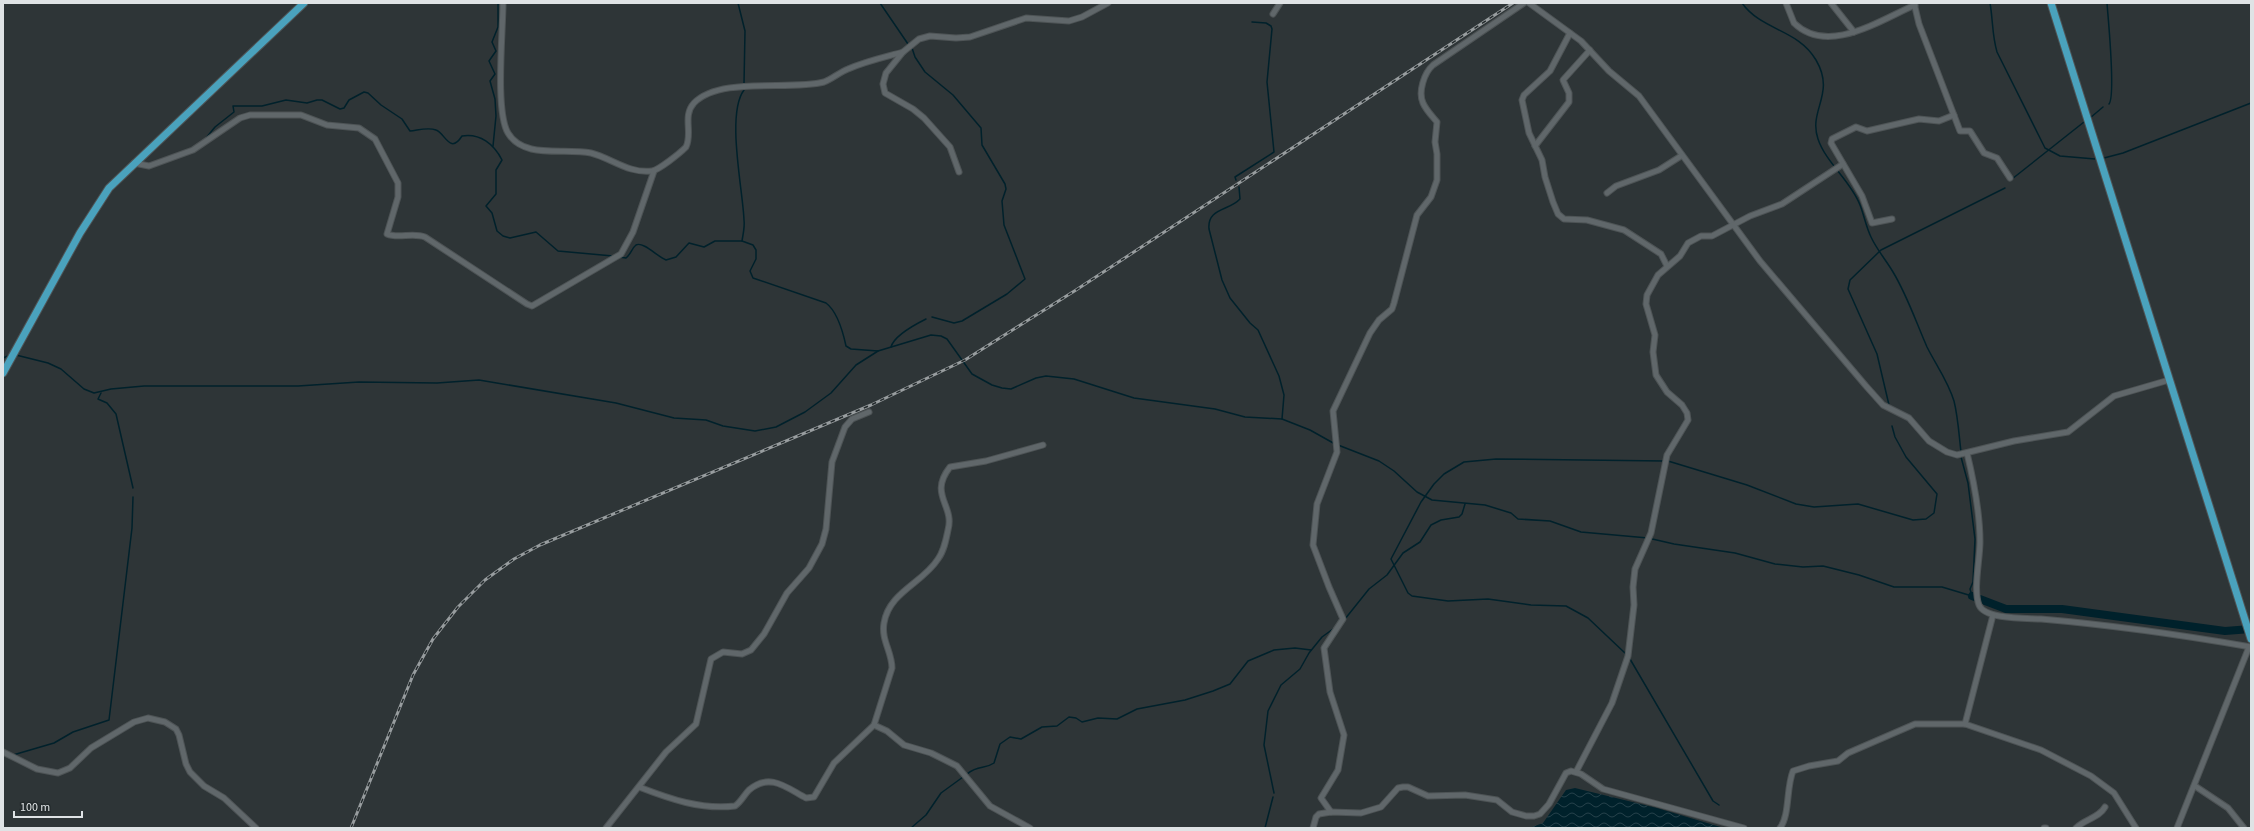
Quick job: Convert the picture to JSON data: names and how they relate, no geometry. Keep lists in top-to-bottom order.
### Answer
{
  "scale_bar": "100 m"
}
